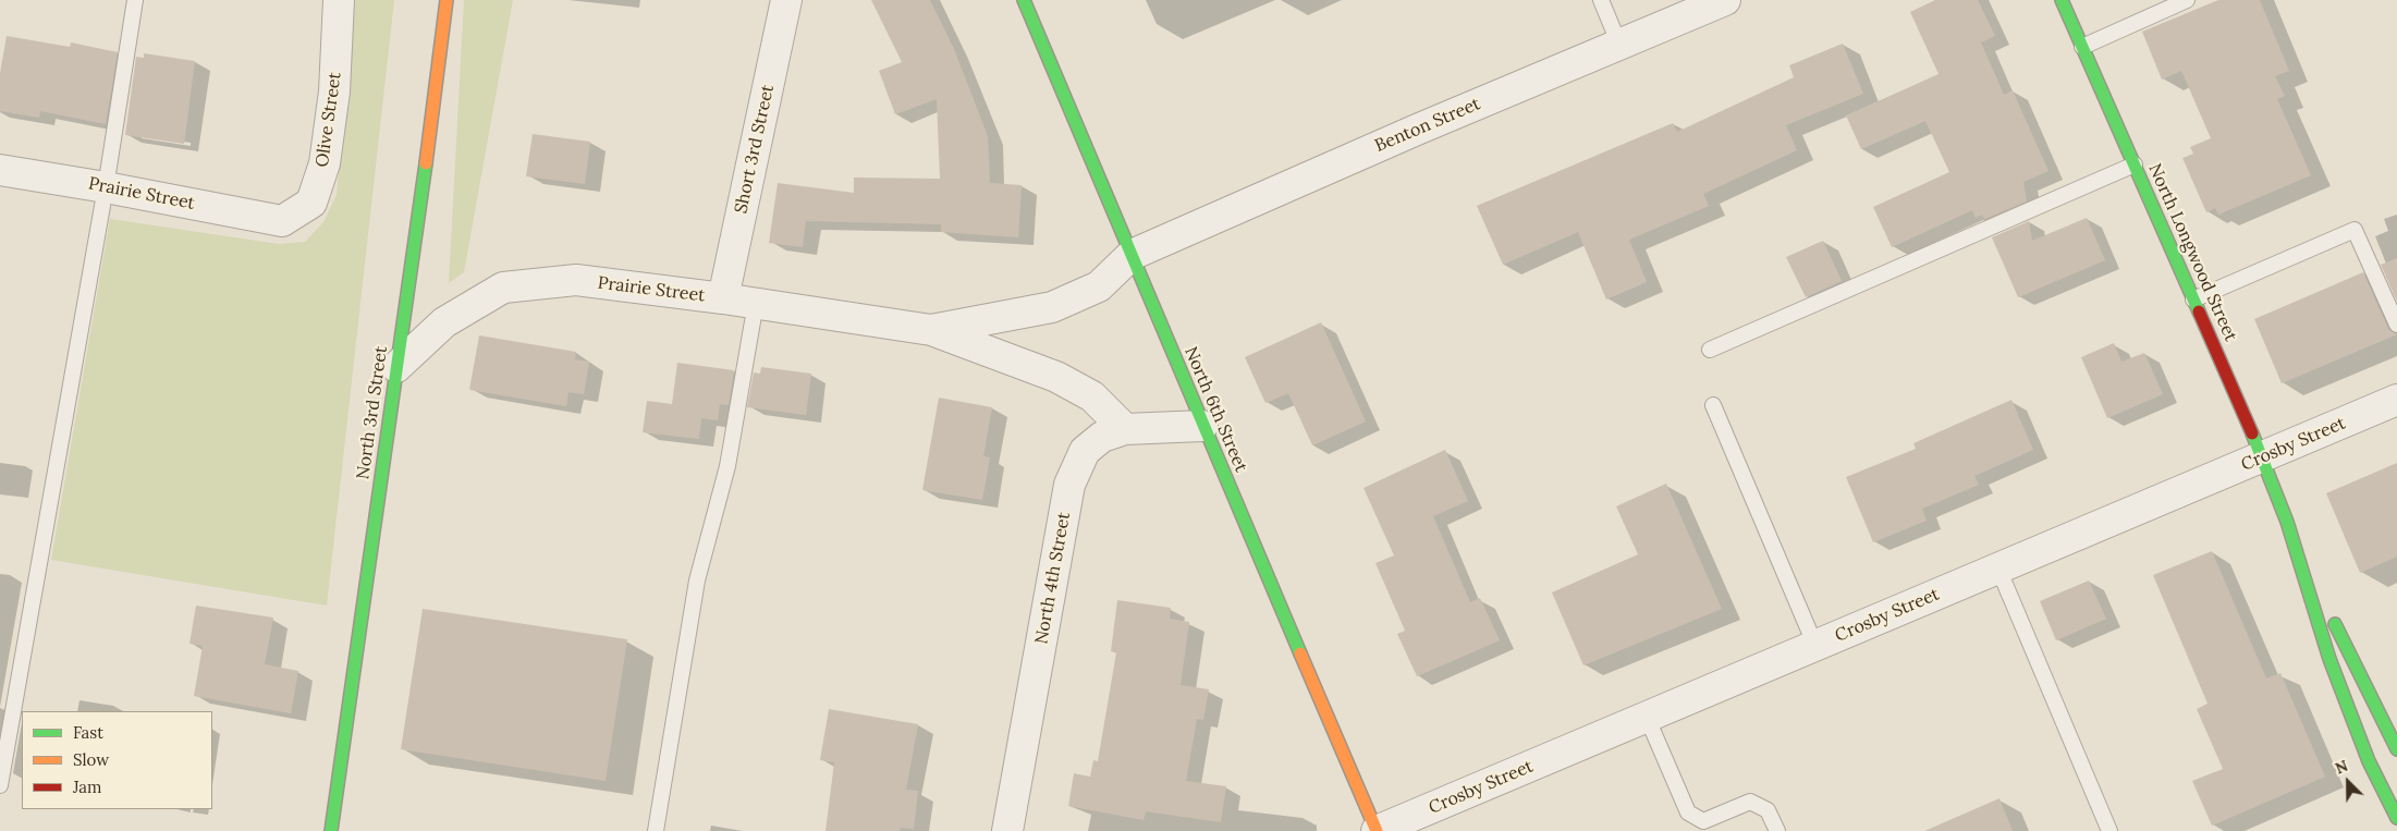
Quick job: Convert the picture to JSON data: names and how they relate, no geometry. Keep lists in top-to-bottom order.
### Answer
{
  "streets": {
    "main road": ["North Longwood Street", "North 6th Street", "North 3rd Street"],
    "street": [
      "Olive Street",
      "Benton Street",
      "Short 3rd Street",
      "Prairie Street",
      "Crosby Street",
      "North 4th Street"
    ]
  },
  "crossings": [
    ["Olive Street", "Prairie Street"],
    ["Benton Street", "Prairie Street"],
    ["Benton Street", "North 6th Street"],
    ["Short 3rd Street", "Prairie Street"],
    ["Prairie Street", "North 6th Street"],
    ["Prairie Street", "North 3rd Street"],
    ["Prairie Street", "North 4th Street"],
    ["North Longwood Street", "Crosby Street"],
    ["North 6th Street", "Crosby Street"],
    ["North 6th Street", "North 4th Street"]
  ],
  "legend": ["Fast", "Slow", "Jam"],
  "north": "top left"
}
